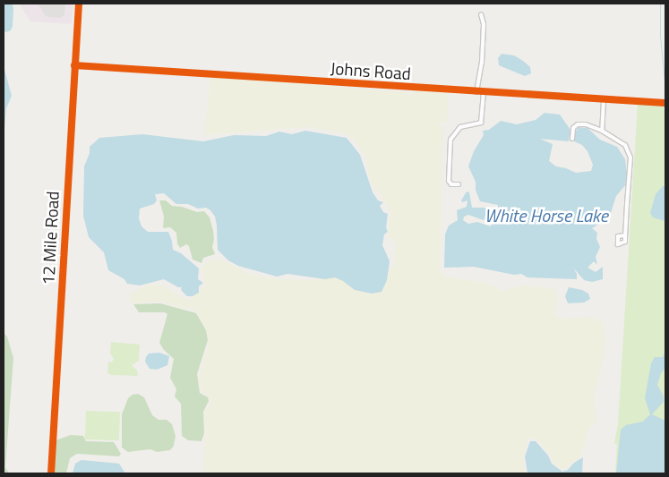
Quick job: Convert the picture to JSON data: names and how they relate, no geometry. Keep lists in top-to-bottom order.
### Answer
{
  "streets": {
    "street": ["Johns Road", "12 Mile Road"]
  },
  "crossings": [
    ["Johns Road", "12 Mile Road"]
  ],
  "water": ["White Horse Lake"]
}
